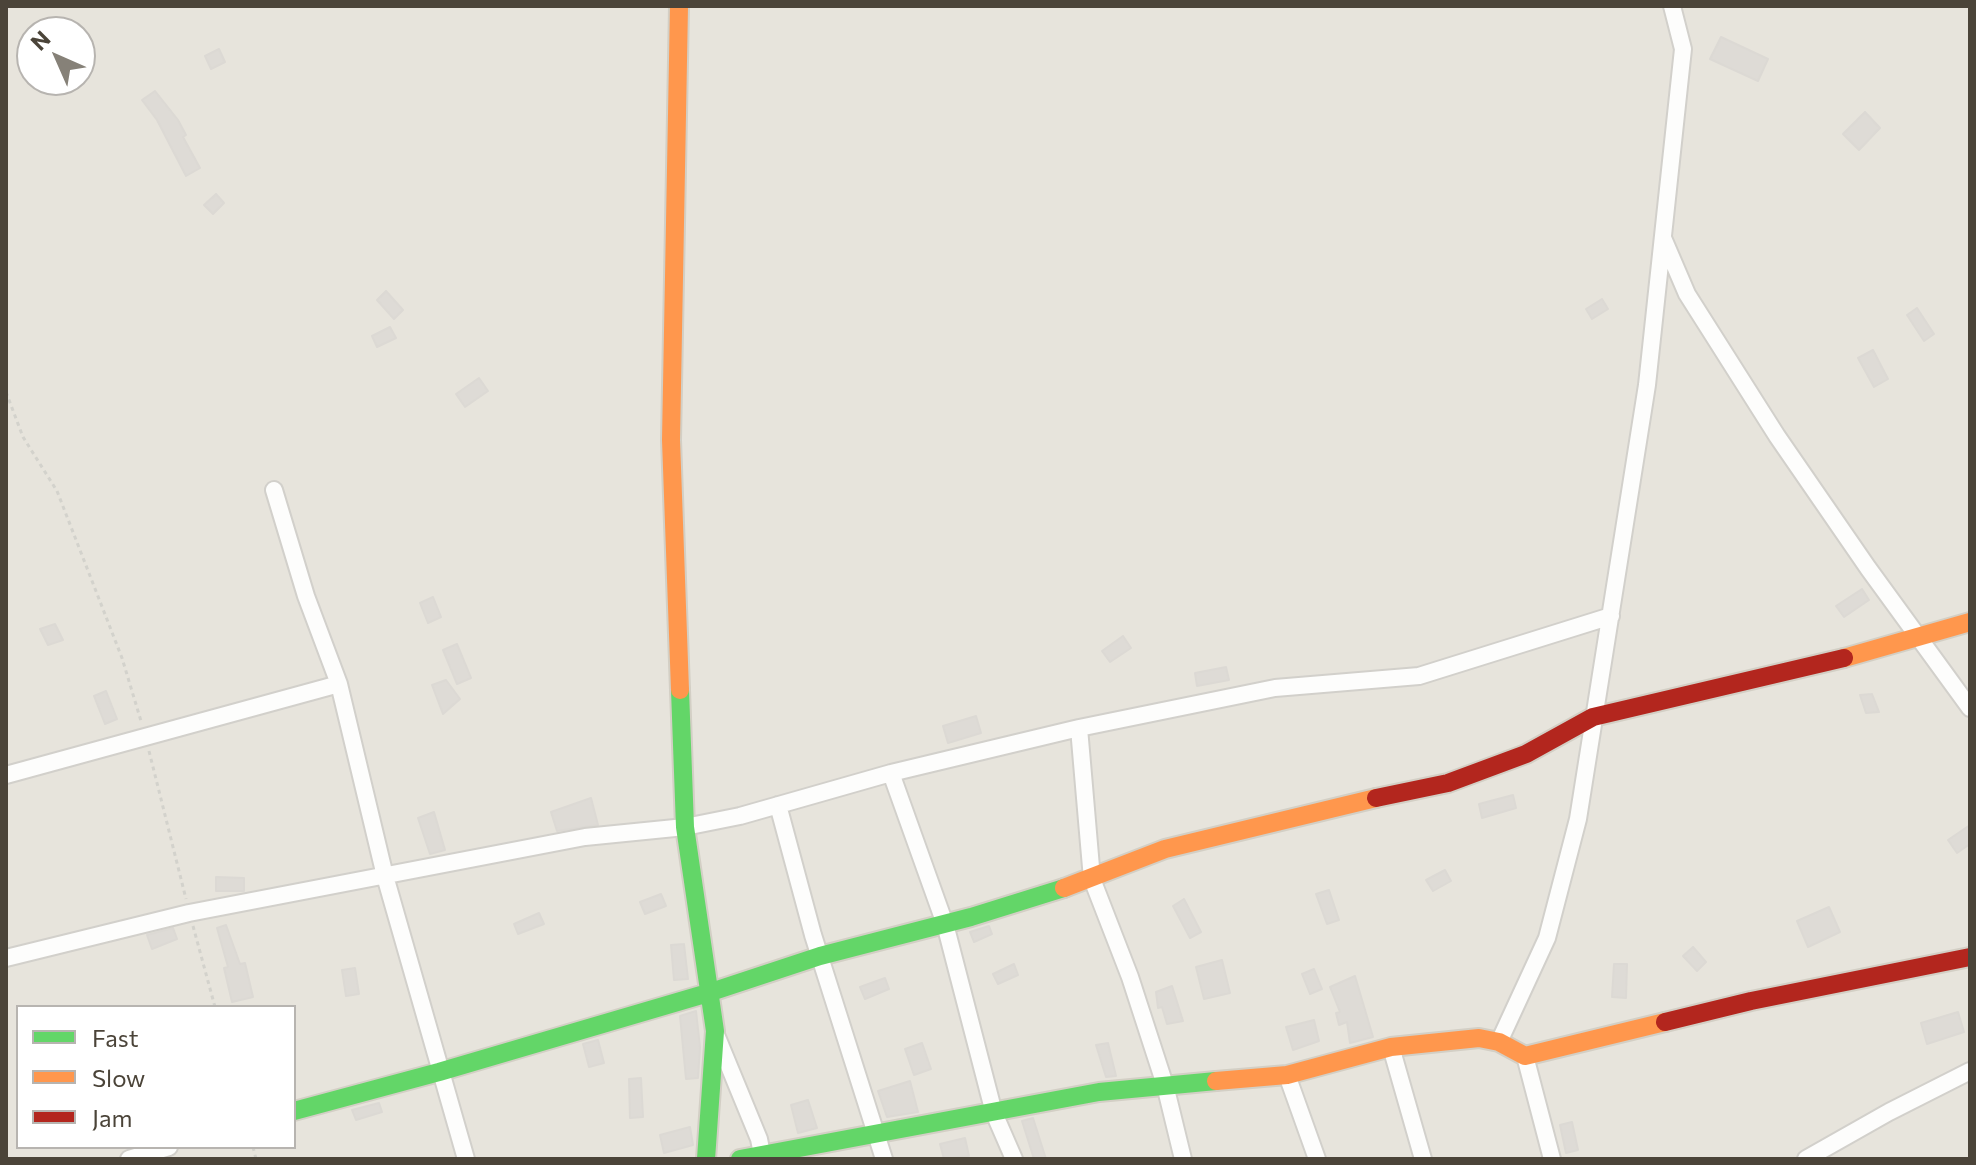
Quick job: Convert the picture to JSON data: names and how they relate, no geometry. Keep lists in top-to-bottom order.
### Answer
{
  "legend": ["Fast", "Slow", "Jam"],
  "north": "top left"
}
